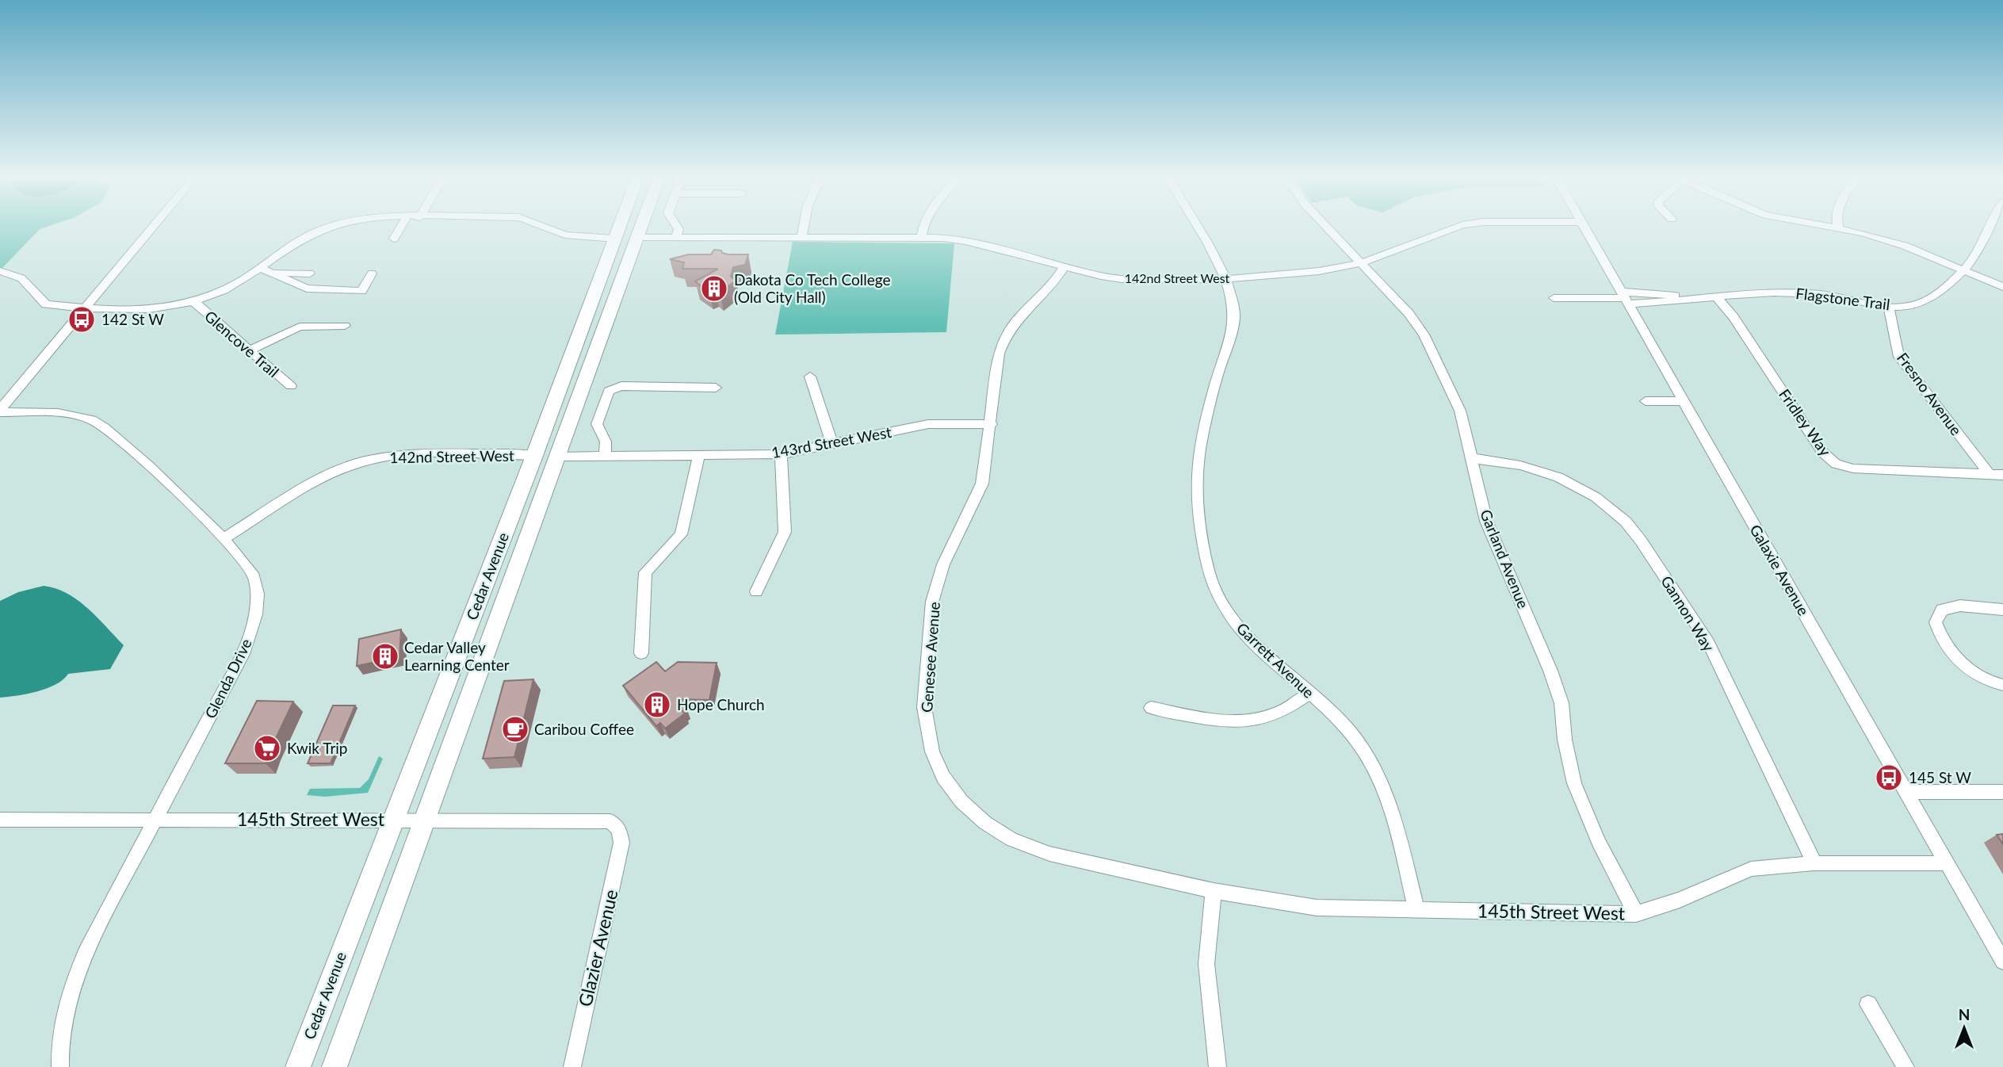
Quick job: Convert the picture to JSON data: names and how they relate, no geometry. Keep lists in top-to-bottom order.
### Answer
{
  "streets": {
    "highway": ["Cedar Avenue"],
    "street": [
      "142nd Street West",
      "Flagstone Trail",
      "Glencove Trail",
      "Fresno Avenue",
      "Fridley Way",
      "143rd Street West",
      "Garland Avenue",
      "Galaxie Avenue",
      "Gannon Way",
      "Genesee Avenue",
      "Garrett Avenue",
      "Glenda Drive",
      "145th Street West",
      "Glazier Avenue"
    ]
  },
  "crossings": [
    ["142nd Street West", "Garland Avenue"],
    ["142nd Street West", "Cedar Avenue"],
    ["142nd Street West", "Genesee Avenue"],
    ["142nd Street West", "Garrett Avenue"],
    ["142nd Street West", "Glenda Drive"],
    ["Flagstone Trail", "Fresno Avenue"],
    ["Flagstone Trail", "Fridley Way"],
    ["Flagstone Trail", "Galaxie Avenue"],
    ["Fresno Avenue", "Fridley Way"],
    ["143rd Street West", "Cedar Avenue"],
    ["143rd Street West", "Genesee Avenue"],
    ["Garland Avenue", "Gannon Way"],
    ["Garland Avenue", "145th Street West"],
    ["Galaxie Avenue", "145th Street West"],
    ["Cedar Avenue", "145th Street West"],
    ["Gannon Way", "145th Street West"],
    ["Genesee Avenue", "145th Street West"],
    ["Garrett Avenue", "145th Street West"],
    ["Glenda Drive", "145th Street West"],
    ["145th Street West", "Glazier Avenue"]
  ],
  "places": {
    "building": ["Dakota Co Tech College (Old City Hall)", "Cedar Valley Learning Center", "Hope Church"],
    "bus stop": ["142 St W", "145 St W"],
    "cafe": ["Caribou Coffee"],
    "supermarket": ["Kwik Trip"]
  },
  "north": "top"
}
